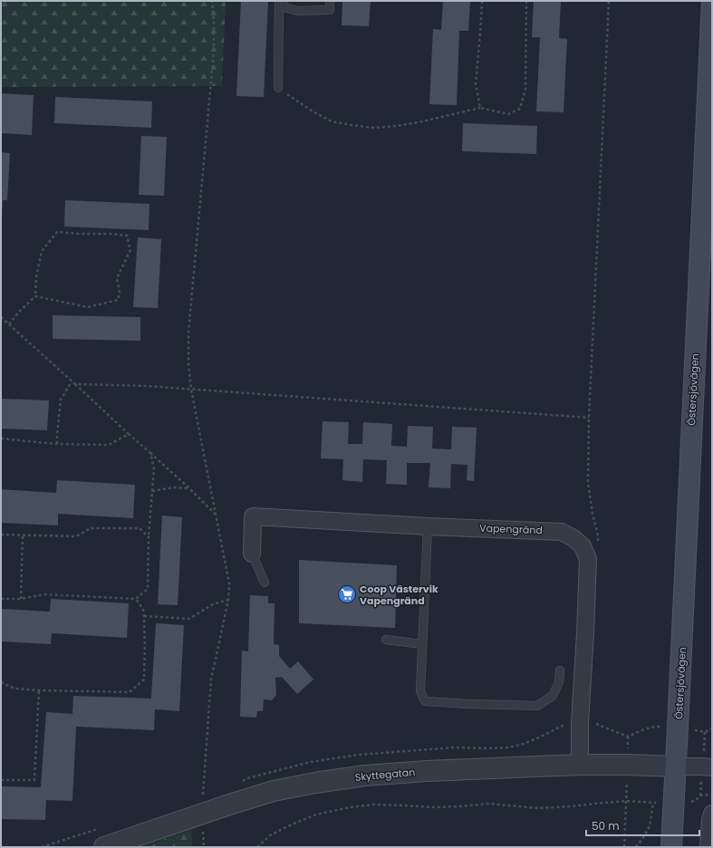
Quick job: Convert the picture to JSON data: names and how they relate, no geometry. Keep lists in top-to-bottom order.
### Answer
{
  "streets": {
    "main road": ["Östersjövägen"],
    "street": ["Vapengränd", "Skyttegatan"]
  },
  "crossings": [
    ["Östersjövägen", "Skyttegatan"],
    ["Vapengränd", "Skyttegatan"]
  ],
  "places": {
    "supermarket": ["Coop Västervik Vapengränd"]
  },
  "scale_bar": "50 m"
}
